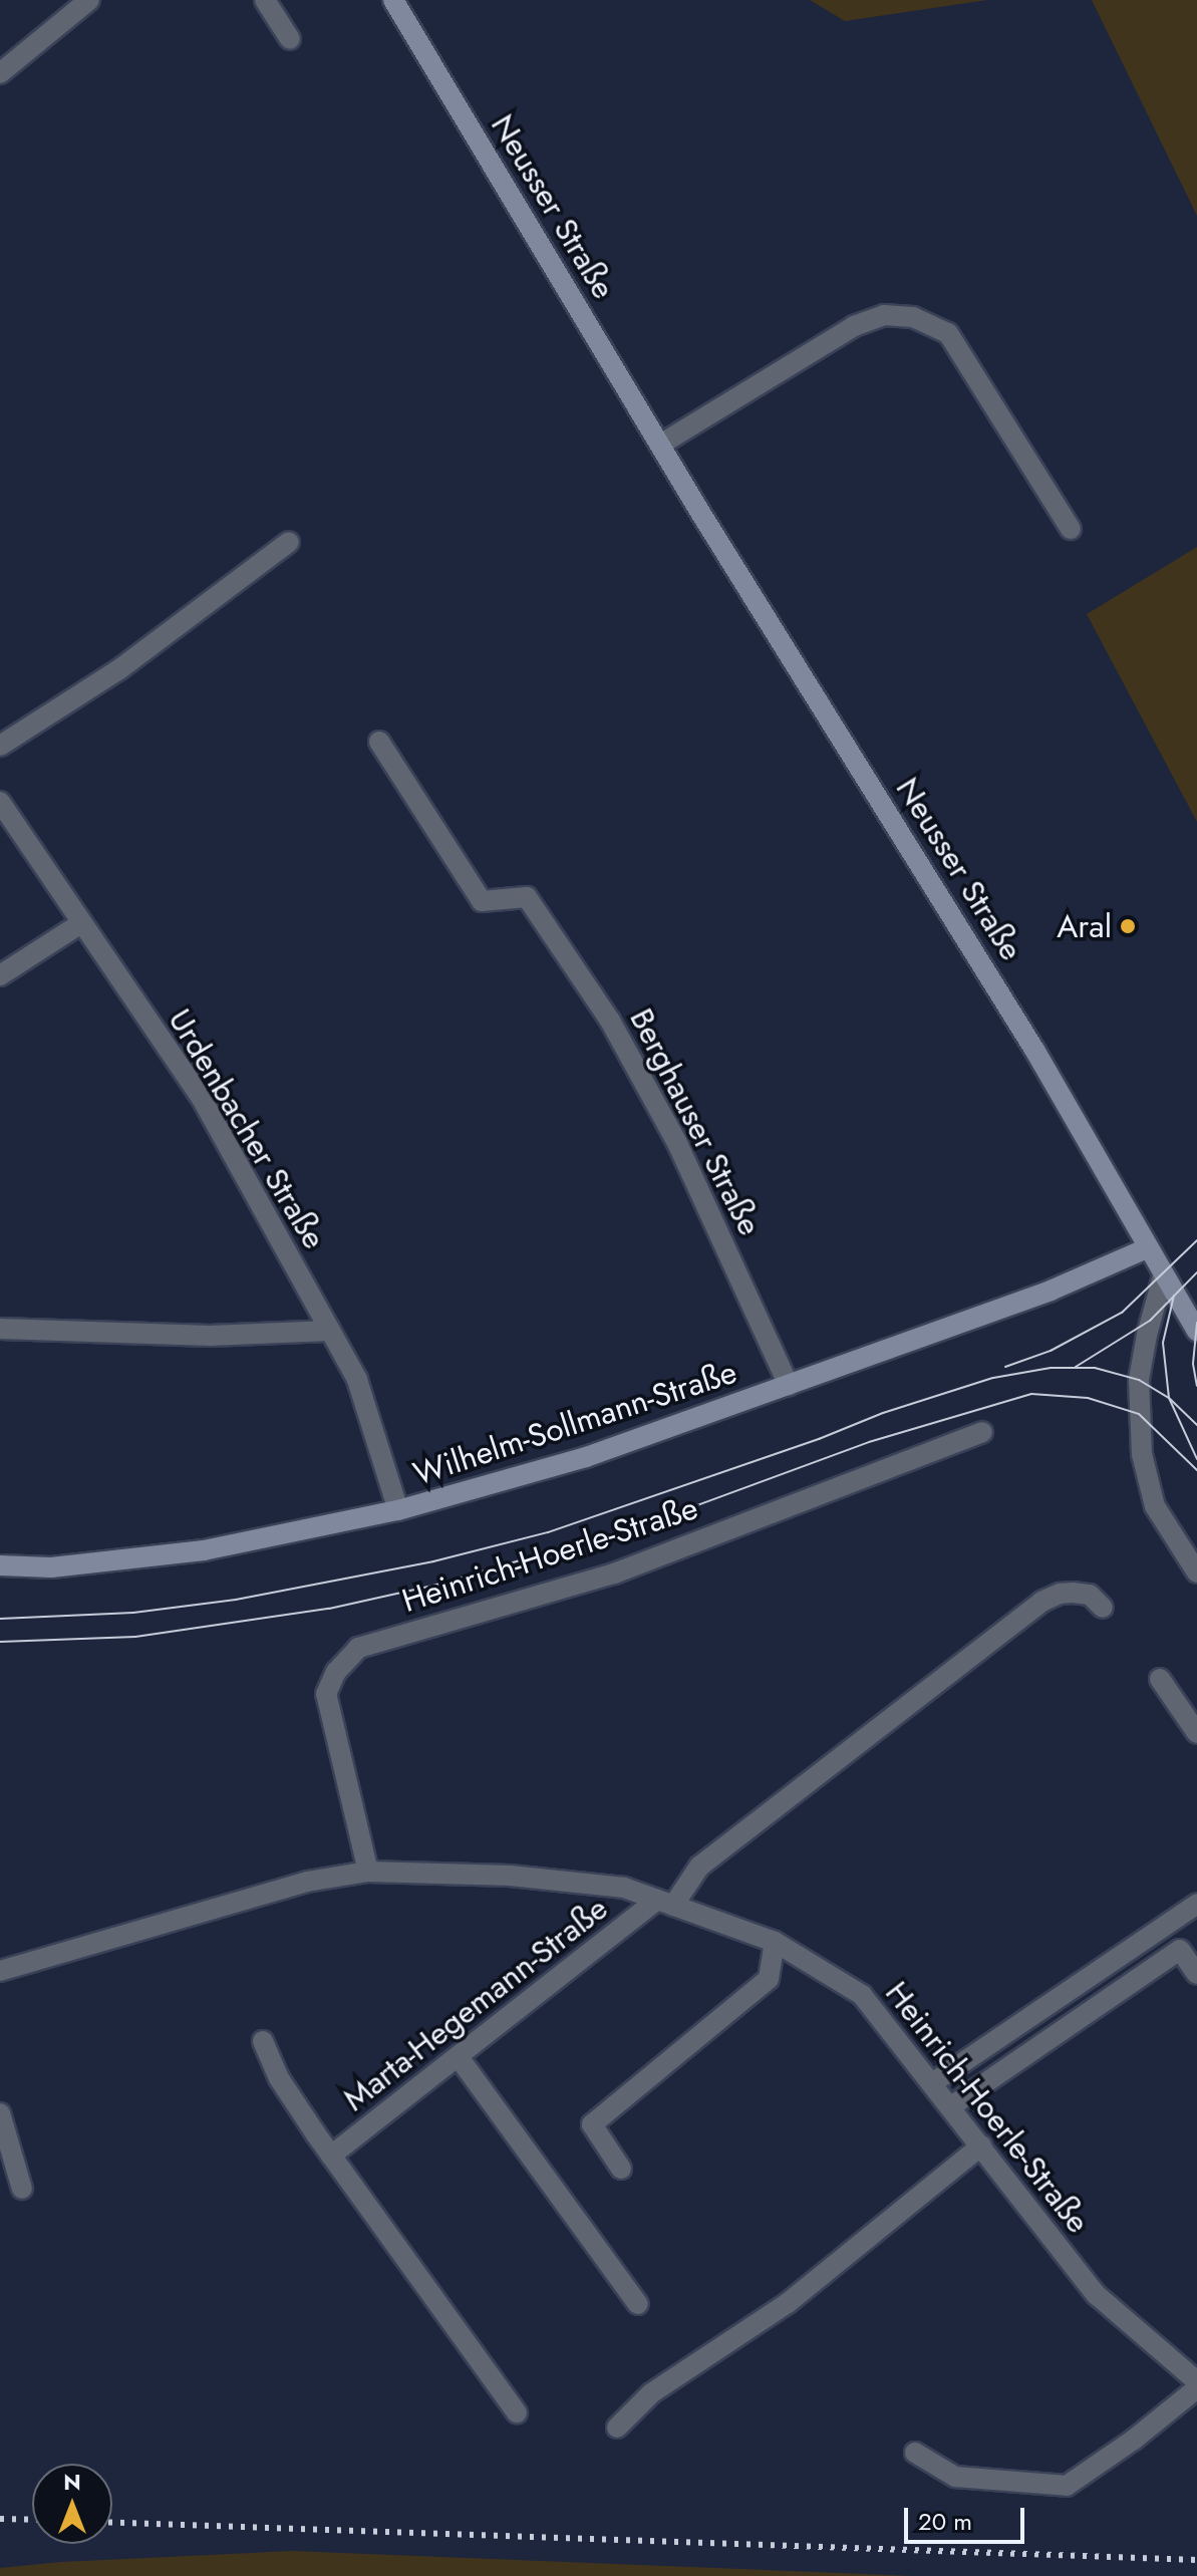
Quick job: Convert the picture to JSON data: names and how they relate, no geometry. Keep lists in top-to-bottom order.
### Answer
{
  "streets": {
    "main road": ["Neusser Straße", "Wilhelm-Sollmann-Straße"],
    "street": [
      "Berghauser Straße",
      "Urdenbacher Straße",
      "Heinrich-Hoerle-Straße",
      "Marta-Hegemann-Straße"
    ]
  },
  "crossings": [
    ["Neusser Straße", "Wilhelm-Sollmann-Straße"],
    ["Berghauser Straße", "Wilhelm-Sollmann-Straße"],
    ["Urdenbacher Straße", "Wilhelm-Sollmann-Straße"],
    ["Heinrich-Hoerle-Straße", "Marta-Hegemann-Straße"]
  ],
  "places": ["Aral"],
  "scale_bar": "20 m",
  "north": "top"
}
